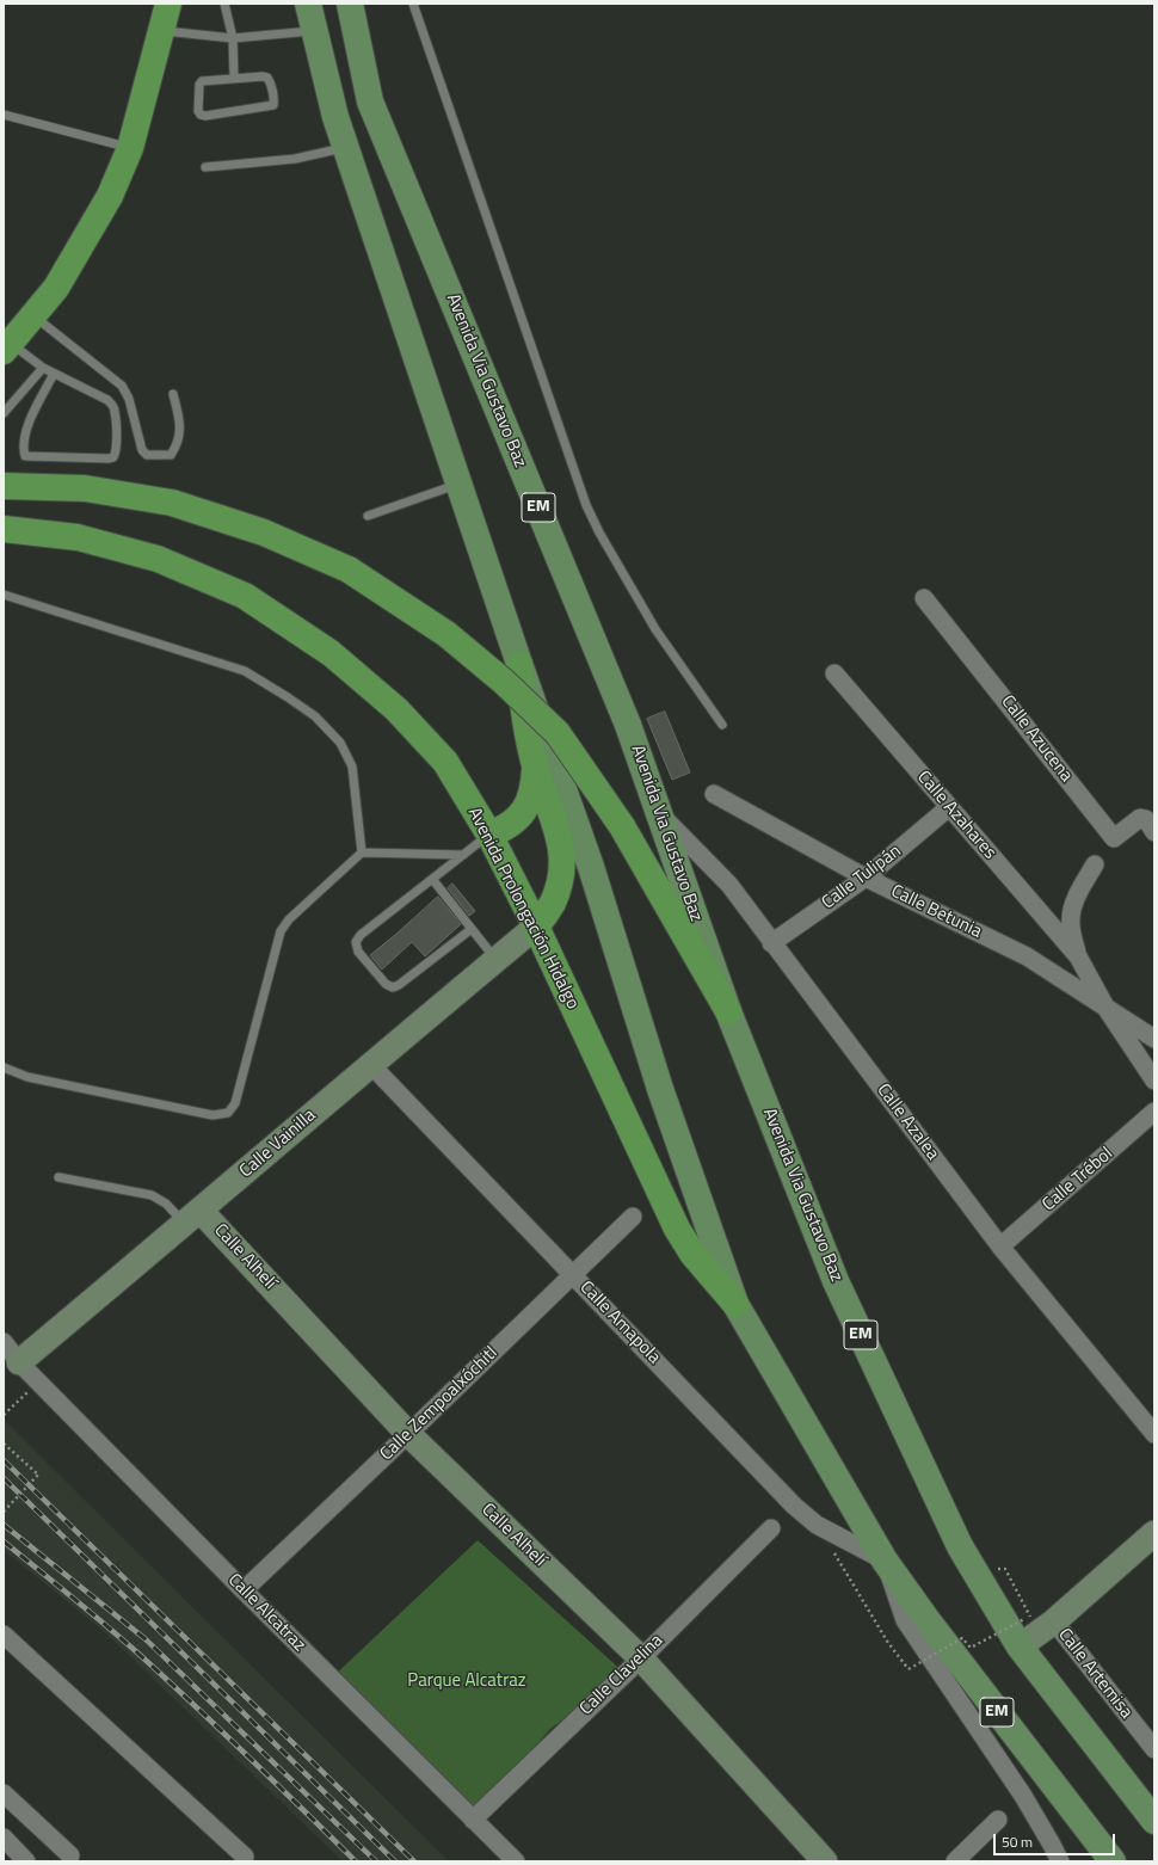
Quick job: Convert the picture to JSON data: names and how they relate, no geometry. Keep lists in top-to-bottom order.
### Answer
{
  "streets": {
    "highway": ["Avenida Prolongación Hidalgo"],
    "main road": ["Avenida Via Gustavo Baz", "EM"],
    "street": [
      "Calle Azucena",
      "Calle Azahares",
      "Calle Tulipán",
      "Calle Betunia",
      "Calle Azalea",
      "Calle Vainilla",
      "Calle Trébol",
      "Calle Alhelí",
      "Calle Amapola",
      "Calle Zempoalxóchitl",
      "Calle Alcatraz",
      "Calle Artemisa",
      "Calle Clavelina"
    ]
  },
  "crossings": [
    ["Avenida Via Gustavo Baz", "EM"],
    ["Avenida Via Gustavo Baz", "Calle Azalea"],
    ["EM", "Avenida Prolongación Hidalgo"],
    ["EM", "Calle Amapola"],
    ["Calle Azahares", "Calle Tulipán"],
    ["Calle Azahares", "Calle Betunia"],
    ["Calle Tulipán", "Calle Betunia"],
    ["Calle Tulipán", "Calle Azalea"],
    ["Avenida Prolongación Hidalgo", "Calle Vainilla"],
    ["Calle Azalea", "Calle Trébol"],
    ["Calle Vainilla", "Calle Alhelí"],
    ["Calle Vainilla", "Calle Amapola"],
    ["Calle Vainilla", "Calle Alcatraz"],
    ["Calle Alhelí", "Calle Zempoalxóchitl"],
    ["Calle Alhelí", "Calle Clavelina"],
    ["Calle Amapola", "Calle Zempoalxóchitl"],
    ["Calle Zempoalxóchitl", "Calle Alcatraz"],
    ["Calle Alcatraz", "Calle Clavelina"]
  ],
  "parks": ["Parque Alcatraz"],
  "scale_bar": "50 m"
}
